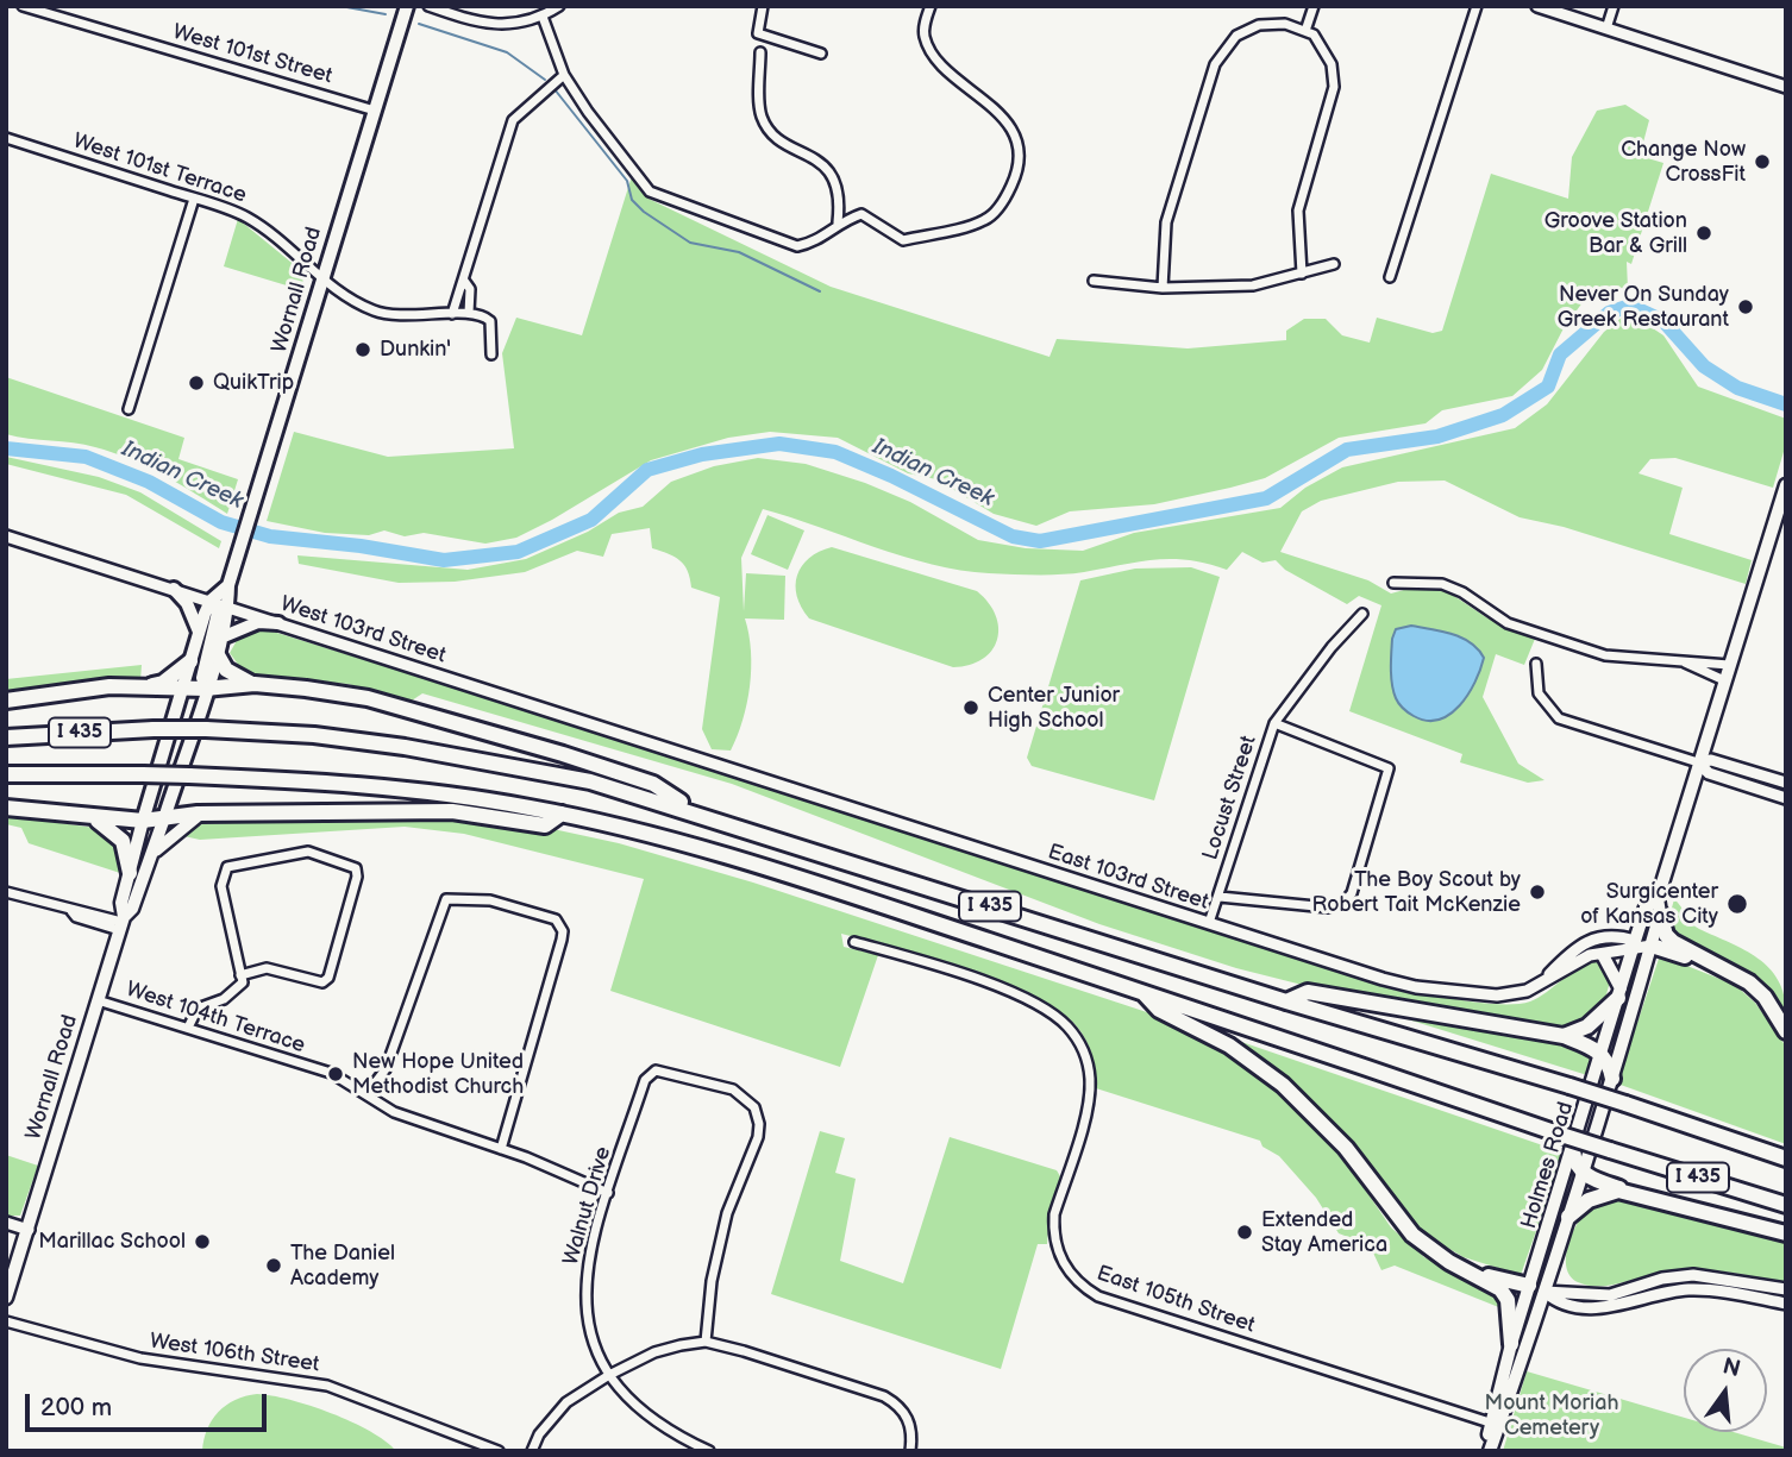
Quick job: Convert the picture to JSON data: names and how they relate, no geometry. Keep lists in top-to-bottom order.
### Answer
{
  "streets": {
    "highway": ["I 435"],
    "main road": ["Wornall Road", "East 103rd Street", "Holmes Road"],
    "street": [
      "West 101st Street",
      "West 101st Terrace",
      "West 103rd Street",
      "Locust Street",
      "West 104th Terrace",
      "Walnut Drive",
      "East 105th Street",
      "West 106th Street"
    ]
  },
  "crossings": [
    ["West 101st Street", "Wornall Road"],
    ["West 101st Terrace", "Wornall Road"],
    ["Wornall Road", "West 103rd Street"],
    ["Wornall Road", "West 104th Terrace"],
    ["West 103rd Street", "East 103rd Street"],
    ["Locust Street", "East 103rd Street"],
    ["East 103rd Street", "Holmes Road"],
    ["West 104th Terrace", "Walnut Drive"],
    ["Holmes Road", "East 105th Street"]
  ],
  "water": ["Indian Creek"],
  "parks": ["Mount Moriah Cemetery"],
  "places": [
    "Change Now CrossFit",
    "Groove Station Bar & Grill",
    "Never On Sunday Greek Restaurant",
    "Dunkin'",
    "QuikTrip",
    "Center Junior High School",
    "The Boy Scout by Robert Tait McKenzie",
    "Surgicenter of Kansas City",
    "New Hope United Methodist Church",
    "Extended Stay America",
    "Marillac School",
    "The Daniel Academy"
  ],
  "scale_bar": "200 m",
  "north": "top"
}
